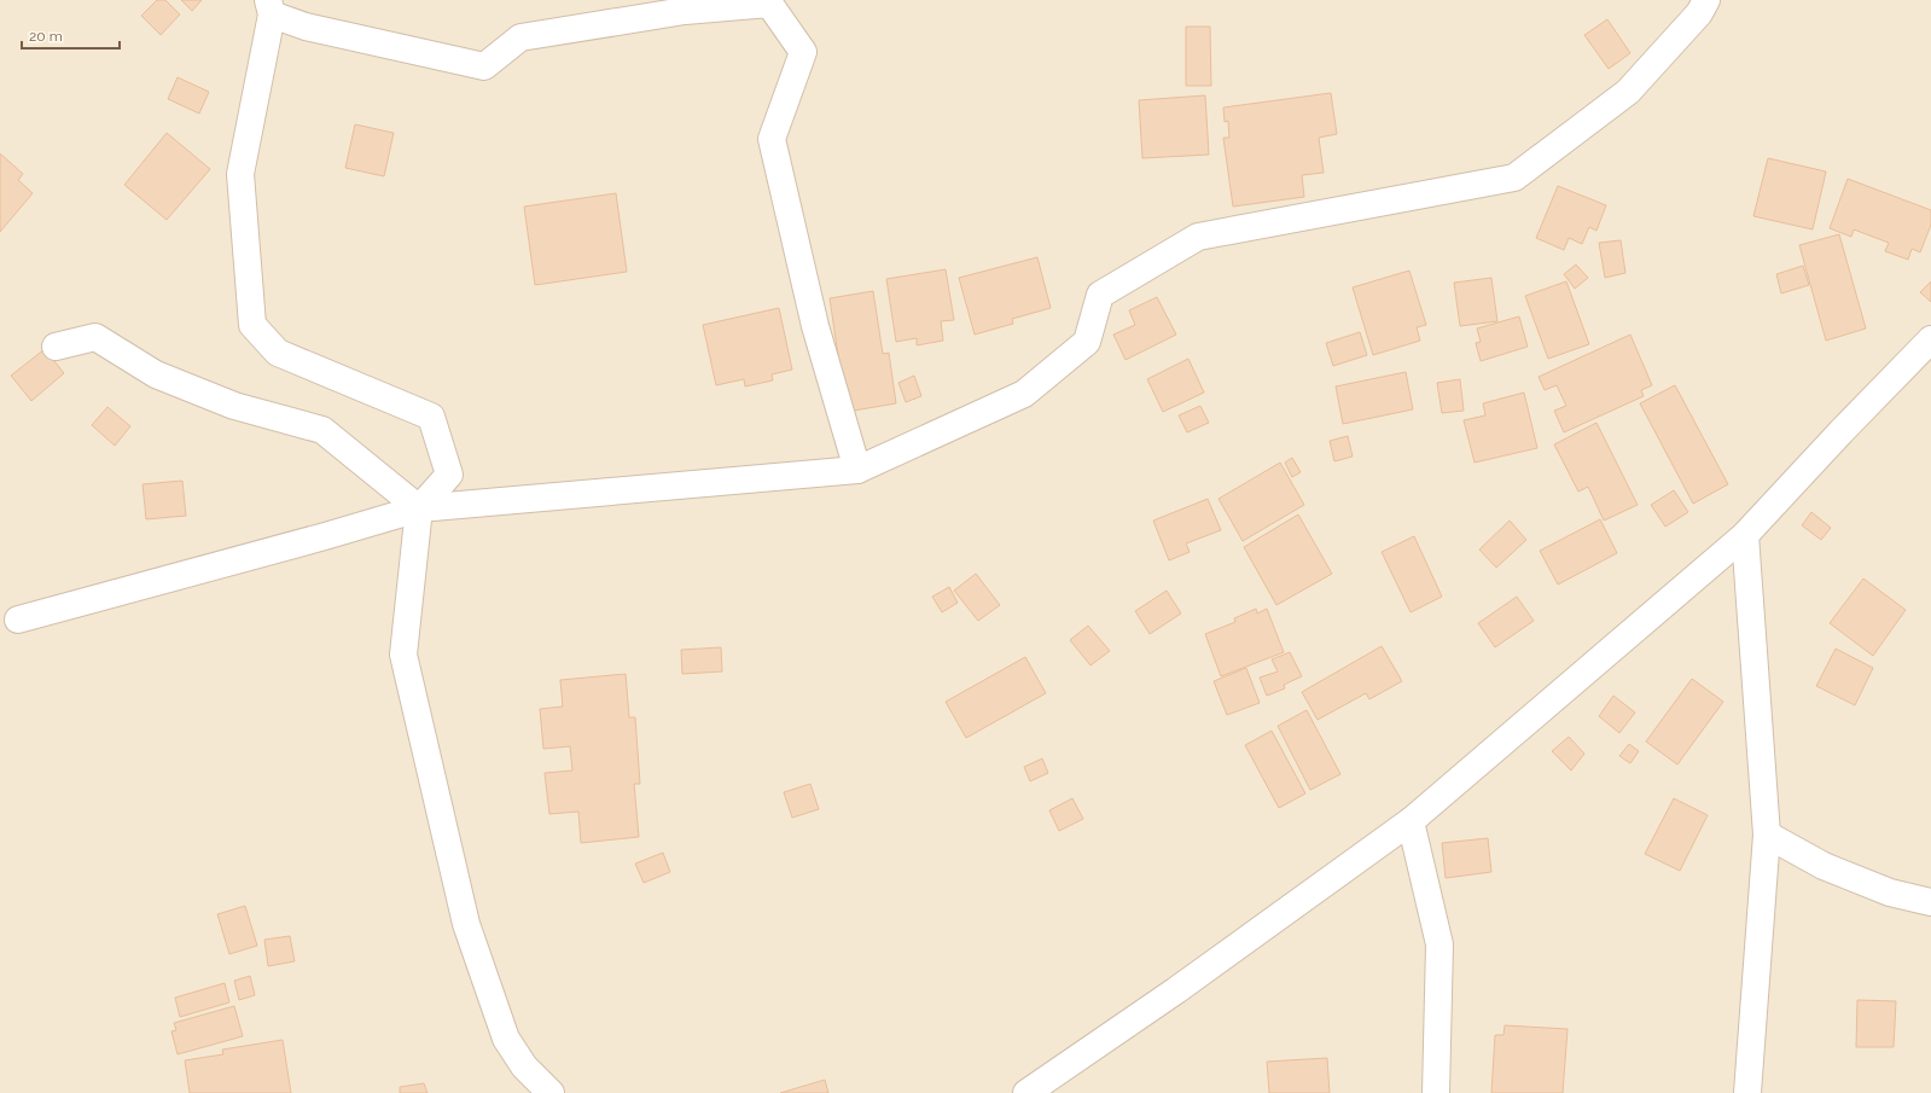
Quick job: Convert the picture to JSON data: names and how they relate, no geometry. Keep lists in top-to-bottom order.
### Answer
{
  "scale_bar": "20 m"
}
